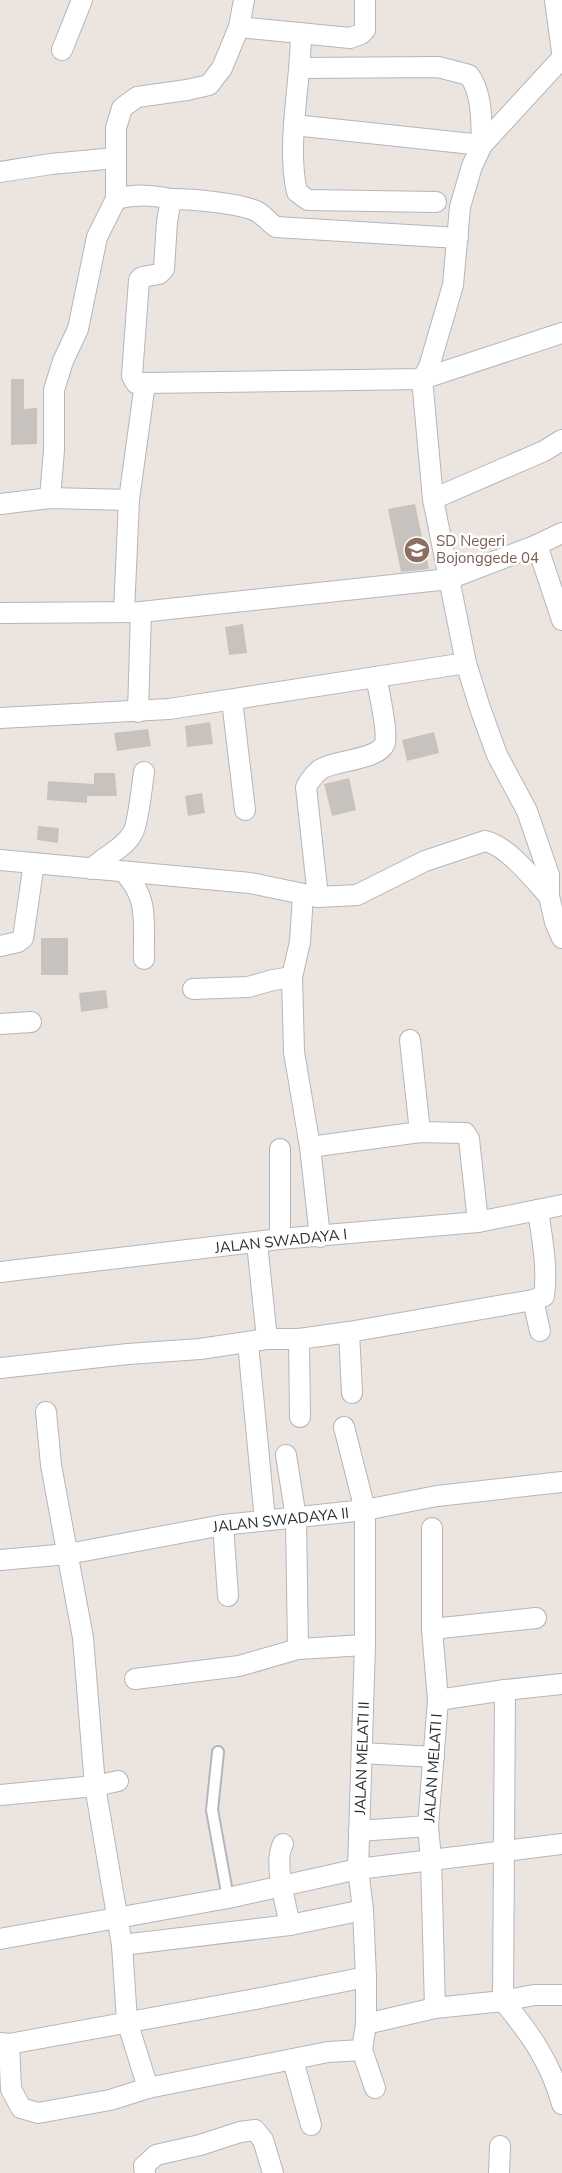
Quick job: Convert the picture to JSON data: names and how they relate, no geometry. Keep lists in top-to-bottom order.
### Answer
{
  "streets": {
    "street": [
      "JALAN SWADAYA I",
      "JALAN SWADAYA II",
      "JALAN MELATI II",
      "JALAN MELATI I"
    ]
  },
  "crossings": [
    ["JALAN SWADAYA II", "JALAN MELATI II"]
  ],
  "places": {
    "school or university": ["SD Negeri Bojonggede 04"]
  }
}
